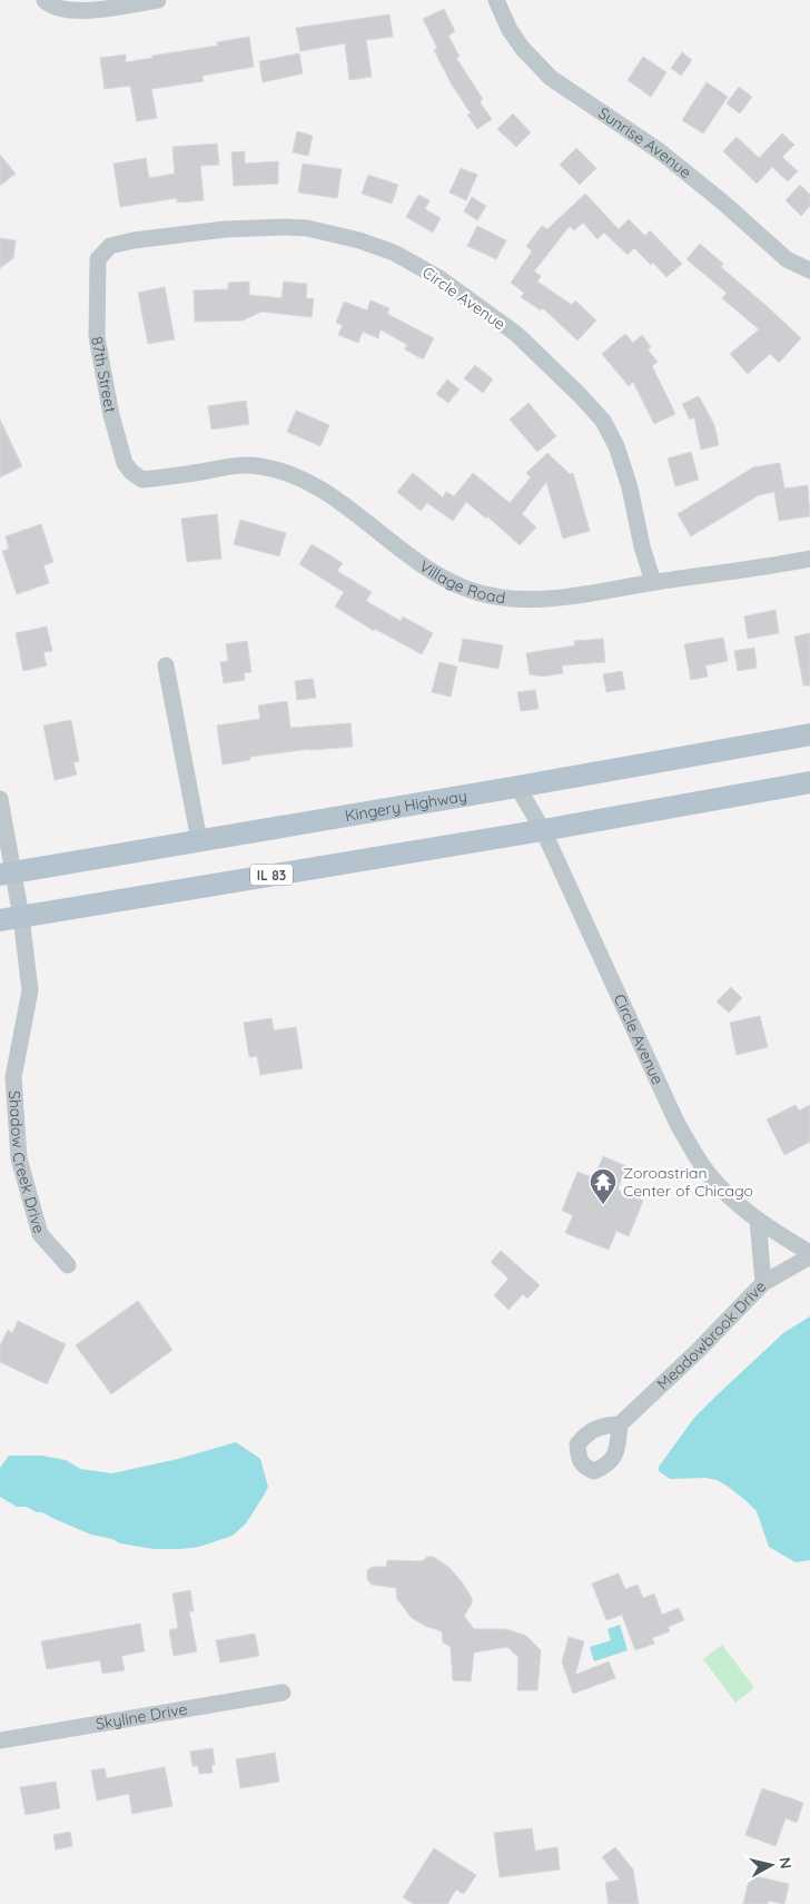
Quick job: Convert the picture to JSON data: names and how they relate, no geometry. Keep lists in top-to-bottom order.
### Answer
{
  "streets": {
    "main road": ["Kingery Highway", "IL 83"],
    "street": [
      "Sunrise Avenue",
      "Circle Avenue",
      "87th Street",
      "Village Road",
      "Shadow Creek Drive",
      "Meadowbrook Drive",
      "Skyline Drive"
    ]
  },
  "crossings": [
    ["Circle Avenue", "87th Street"],
    ["Circle Avenue", "Village Road"],
    ["Circle Avenue", "Kingery Highway"],
    ["Circle Avenue", "IL 83"],
    ["Circle Avenue", "Meadowbrook Drive"],
    ["87th Street", "Village Road"],
    ["Kingery Highway", "Shadow Creek Drive"],
    ["IL 83", "Shadow Creek Drive"]
  ],
  "places": {
    "temple": ["Zoroastrian Center of Chicago"]
  },
  "north": "right"
}
